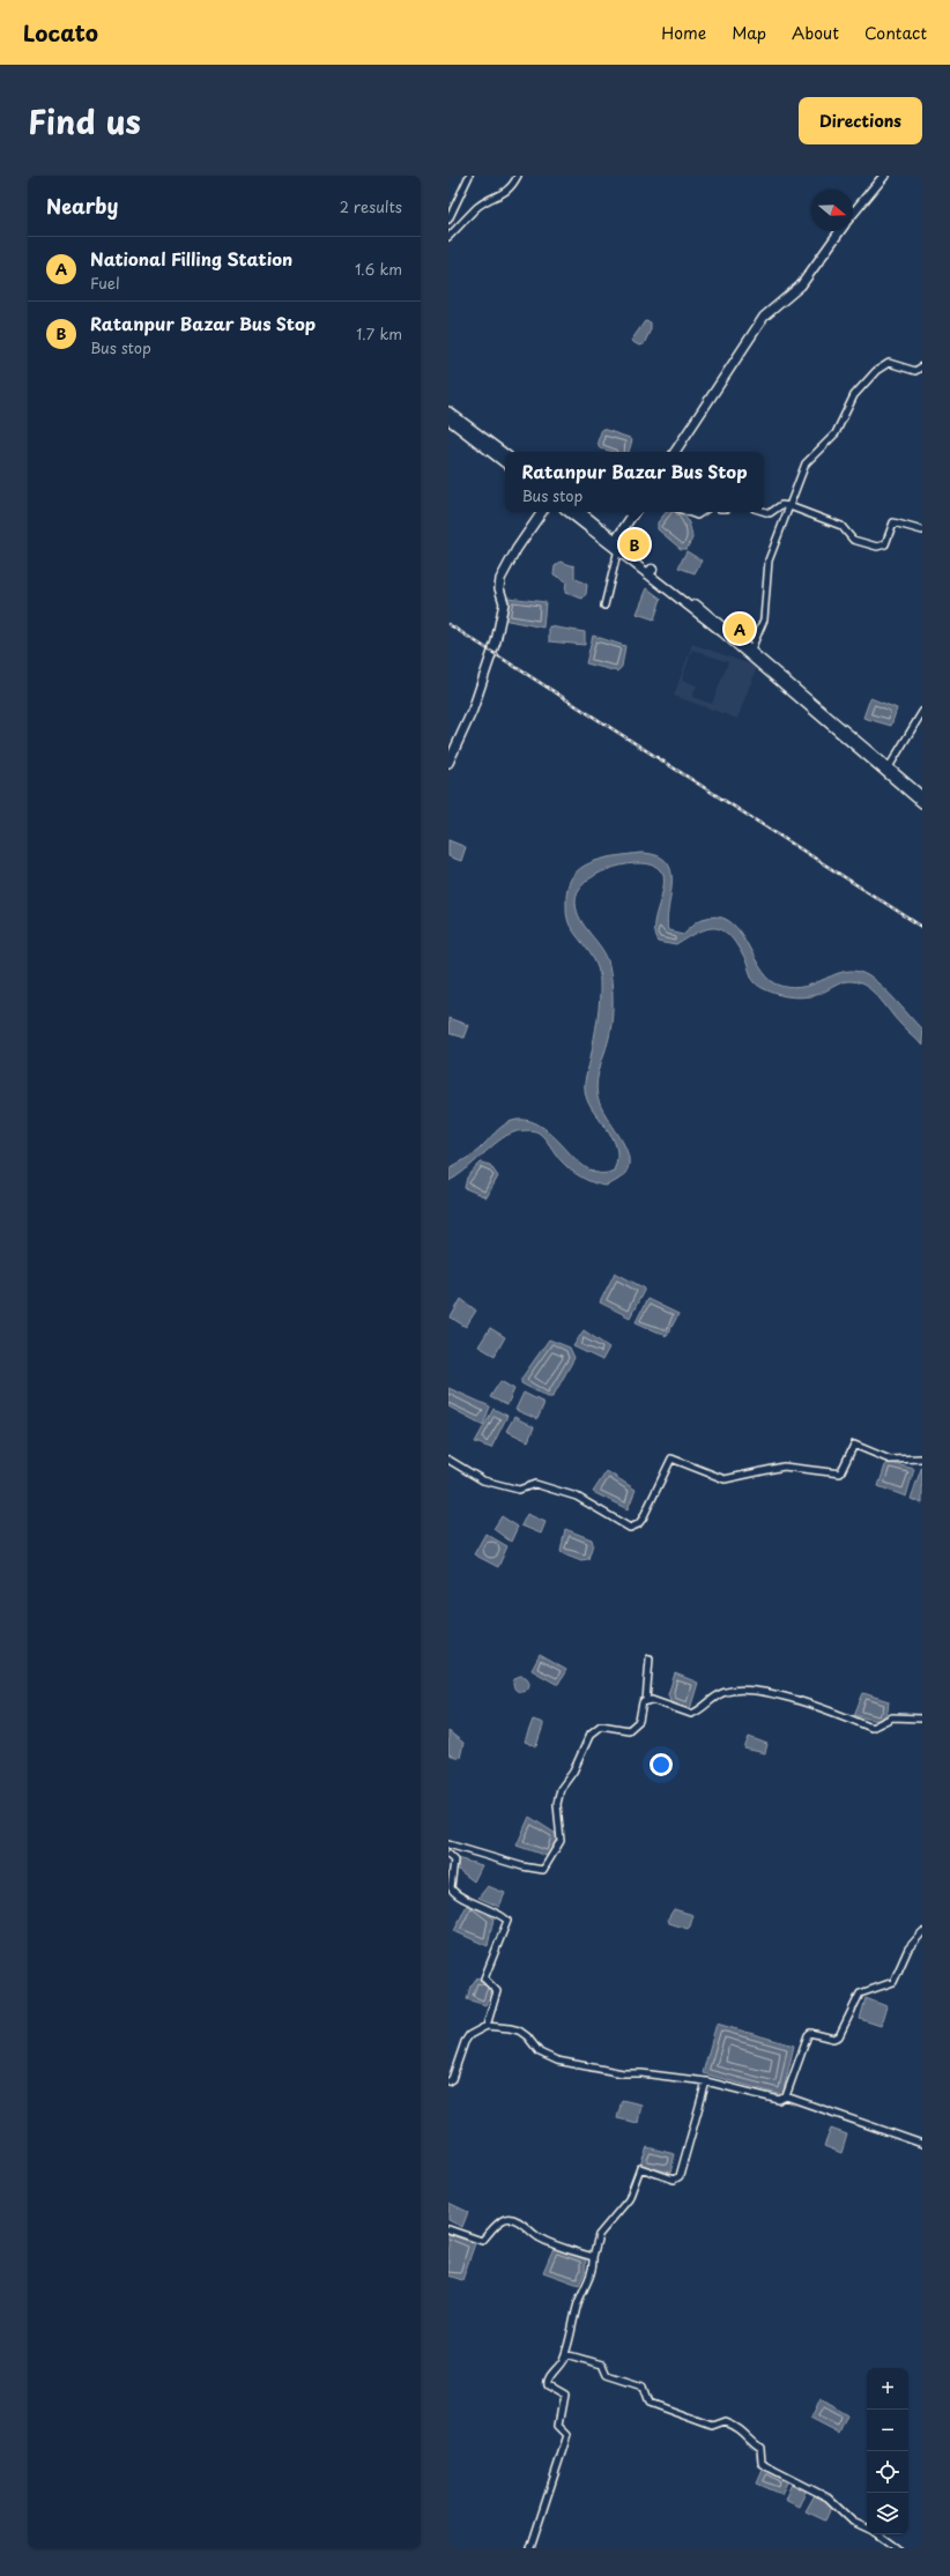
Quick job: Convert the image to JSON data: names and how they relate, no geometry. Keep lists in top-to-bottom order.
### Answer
{
  "north": "right",
  "page": {
    "header": "Locato",
    "nav": [
      "Home",
      "Map",
      "About",
      "Contact"
    ],
    "title": "Find us",
    "buttons": "Directions",
    "heading": ["Nearby", "2 results"],
    "list": [
      {
        "mark": "A",
        "name": "National Filling Station",
        "note": "Fuel",
        "value": "1.6 km"
      },
      {
        "mark": "B",
        "name": "Ratanpur Bazar Bus Stop",
        "note": "Bus stop",
        "value": "1.7 km"
      }
    ],
    "popup": ["Ratanpur Bazar Bus Stop", "Bus stop"],
    "pins": ["B", "A"],
    "map_buttons": ["+", "−"]
  }
}
